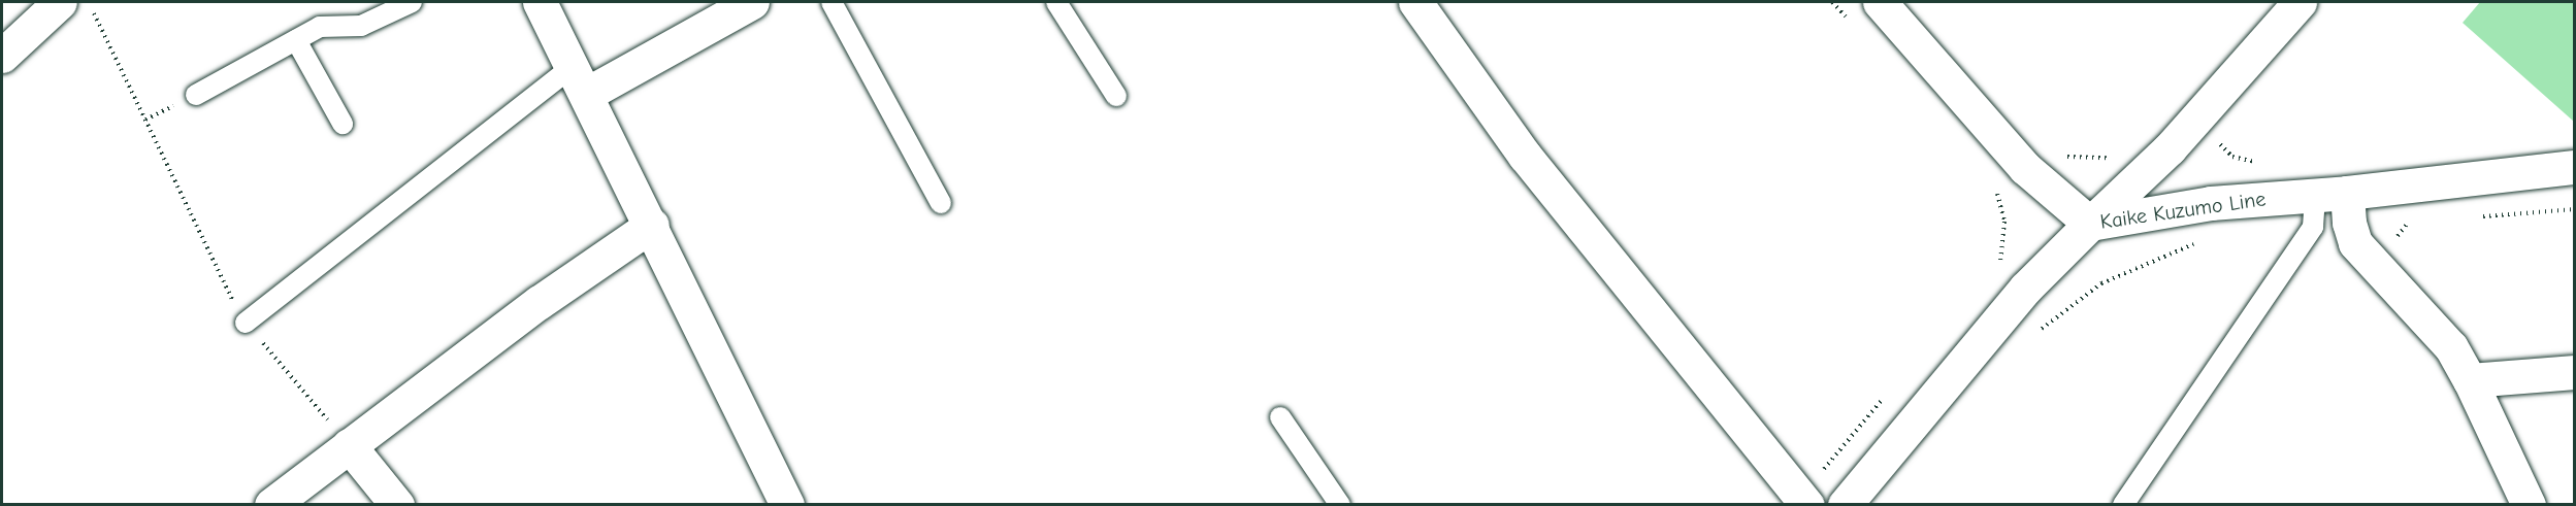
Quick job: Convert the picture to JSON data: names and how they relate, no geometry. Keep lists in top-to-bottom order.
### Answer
{
  "streets": {
    "street": ["Kaike Kuzumo Line"]
  }
}
